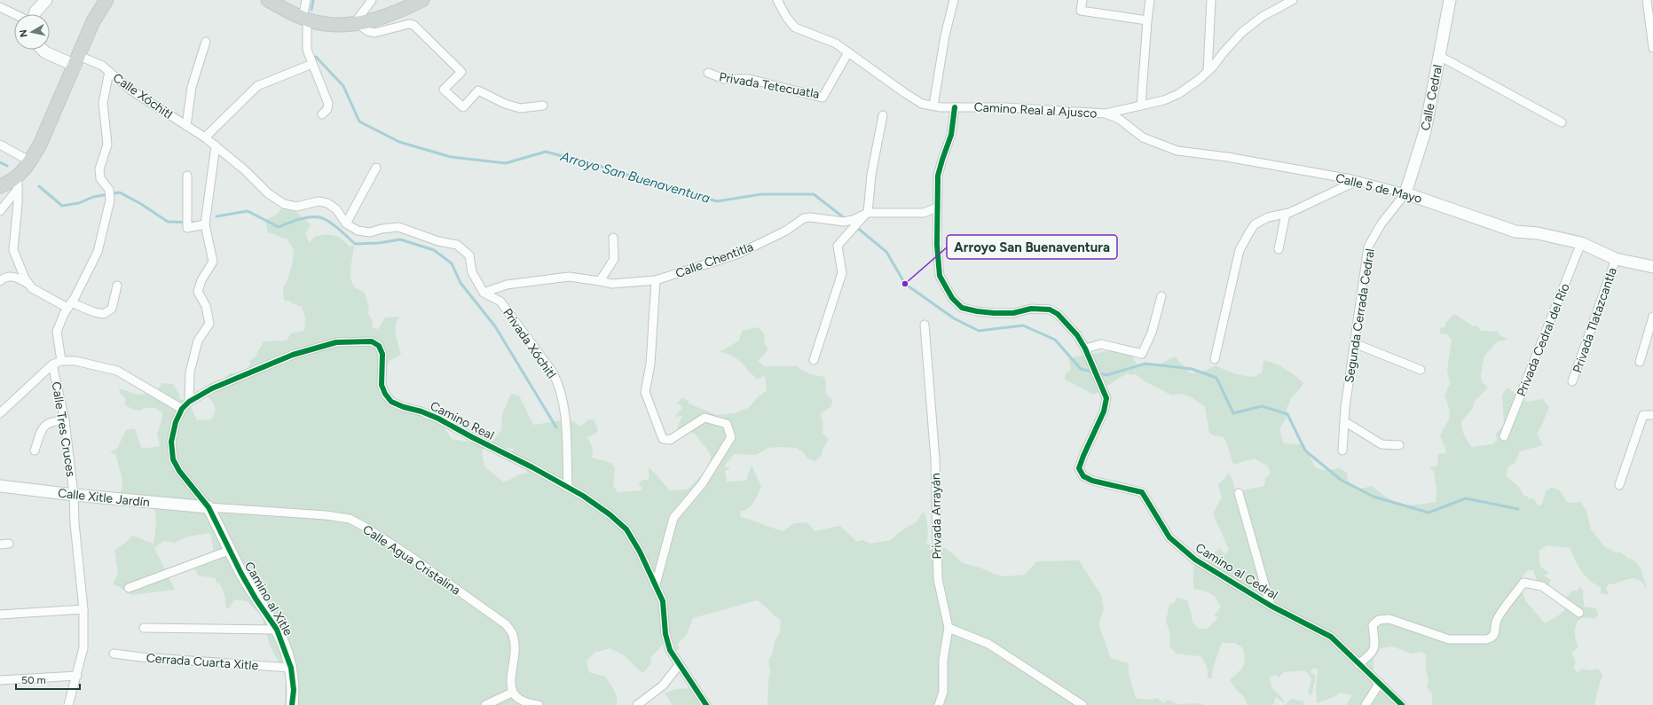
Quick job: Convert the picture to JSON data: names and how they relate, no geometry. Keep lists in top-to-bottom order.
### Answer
{
  "streets": {
    "street": [
      "Privada Tetecuatla",
      "Calle Xóchitl",
      "Calle Cedral",
      "Camino Real al Ajusco",
      "Calle 5 de Mayo",
      "Calle Chentitla",
      "Segunda Cerrada Cedral",
      "Privada Tlatazcantla",
      "Privada Cedral del Río",
      "Privada Xóchitl",
      "Camino Real",
      "Calle Tres Cruces",
      "Calle Xitle Jardín",
      "Privada Arrayán",
      "Calle Agua Cristalina",
      "Camino al Cedral",
      "Camino al Xitle",
      "Cerrada Cuarta Xitle"
    ]
  },
  "crossings": [
    ["Privada Tetecuatla", "Camino Real al Ajusco"],
    ["Calle Xóchitl", "Calle Chentitla"],
    ["Calle Xóchitl", "Privada Xóchitl"],
    ["Calle Cedral", "Calle 5 de Mayo"],
    ["Calle Cedral", "Segunda Cerrada Cedral"],
    ["Camino Real al Ajusco", "Calle 5 de Mayo"],
    ["Camino Real al Ajusco", "Camino al Cedral"],
    ["Calle 5 de Mayo", "Segunda Cerrada Cedral"],
    ["Calle 5 de Mayo", "Privada Tlatazcantla"],
    ["Calle 5 de Mayo", "Privada Cedral del Río"],
    ["Calle Chentitla", "Privada Xóchitl"],
    ["Privada Xóchitl", "Camino Real"],
    ["Camino Real", "Calle Xitle Jardín"],
    ["Camino Real", "Calle Agua Cristalina"],
    ["Camino Real", "Camino al Xitle"],
    ["Calle Tres Cruces", "Calle Xitle Jardín"],
    ["Calle Xitle Jardín", "Calle Agua Cristalina"],
    ["Calle Xitle Jardín", "Camino al Xitle"],
    ["Calle Agua Cristalina", "Camino al Xitle"],
    ["Camino al Xitle", "Cerrada Cuarta Xitle"]
  ],
  "water": ["Arroyo San Buenaventura"],
  "places": ["Arroyo San Buenaventura"],
  "scale_bar": "50 m",
  "north": "left"
}
